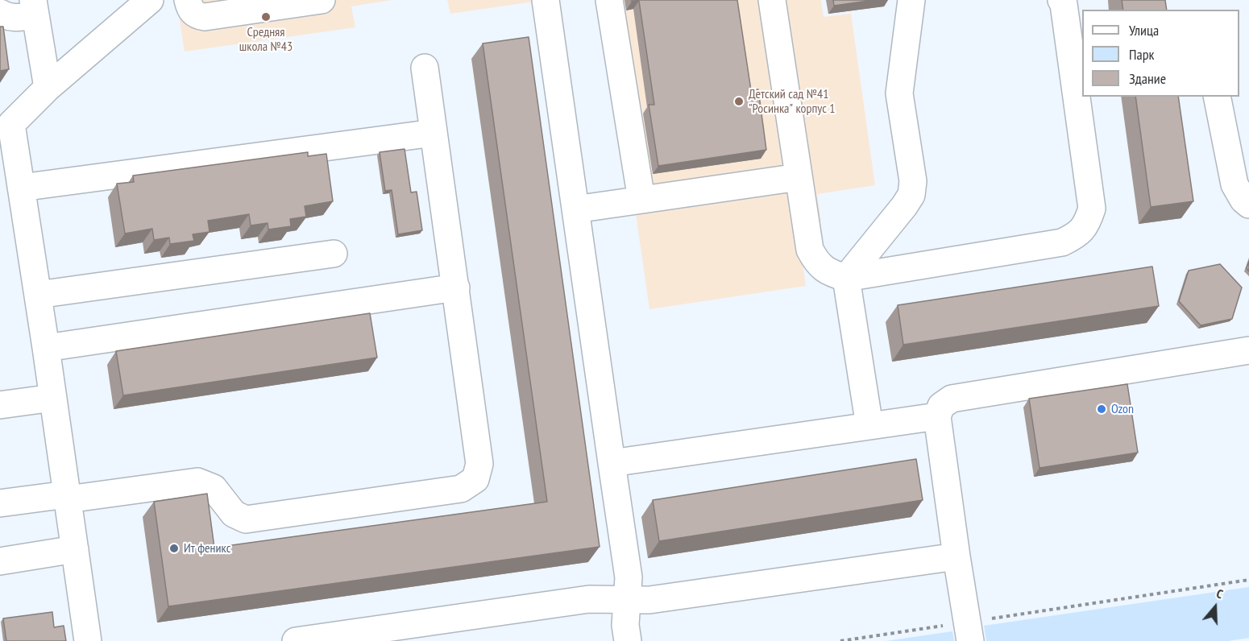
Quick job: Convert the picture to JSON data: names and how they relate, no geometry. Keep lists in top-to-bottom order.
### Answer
{
  "places": [
    "Средняя школа №43",
    "Детский сад №41 \"Росинка\" корпус 1",
    "Ozon",
    "Ит феникс"
  ],
  "legend": ["Улица", "Парк", "Здание"],
  "north": "top"
}
